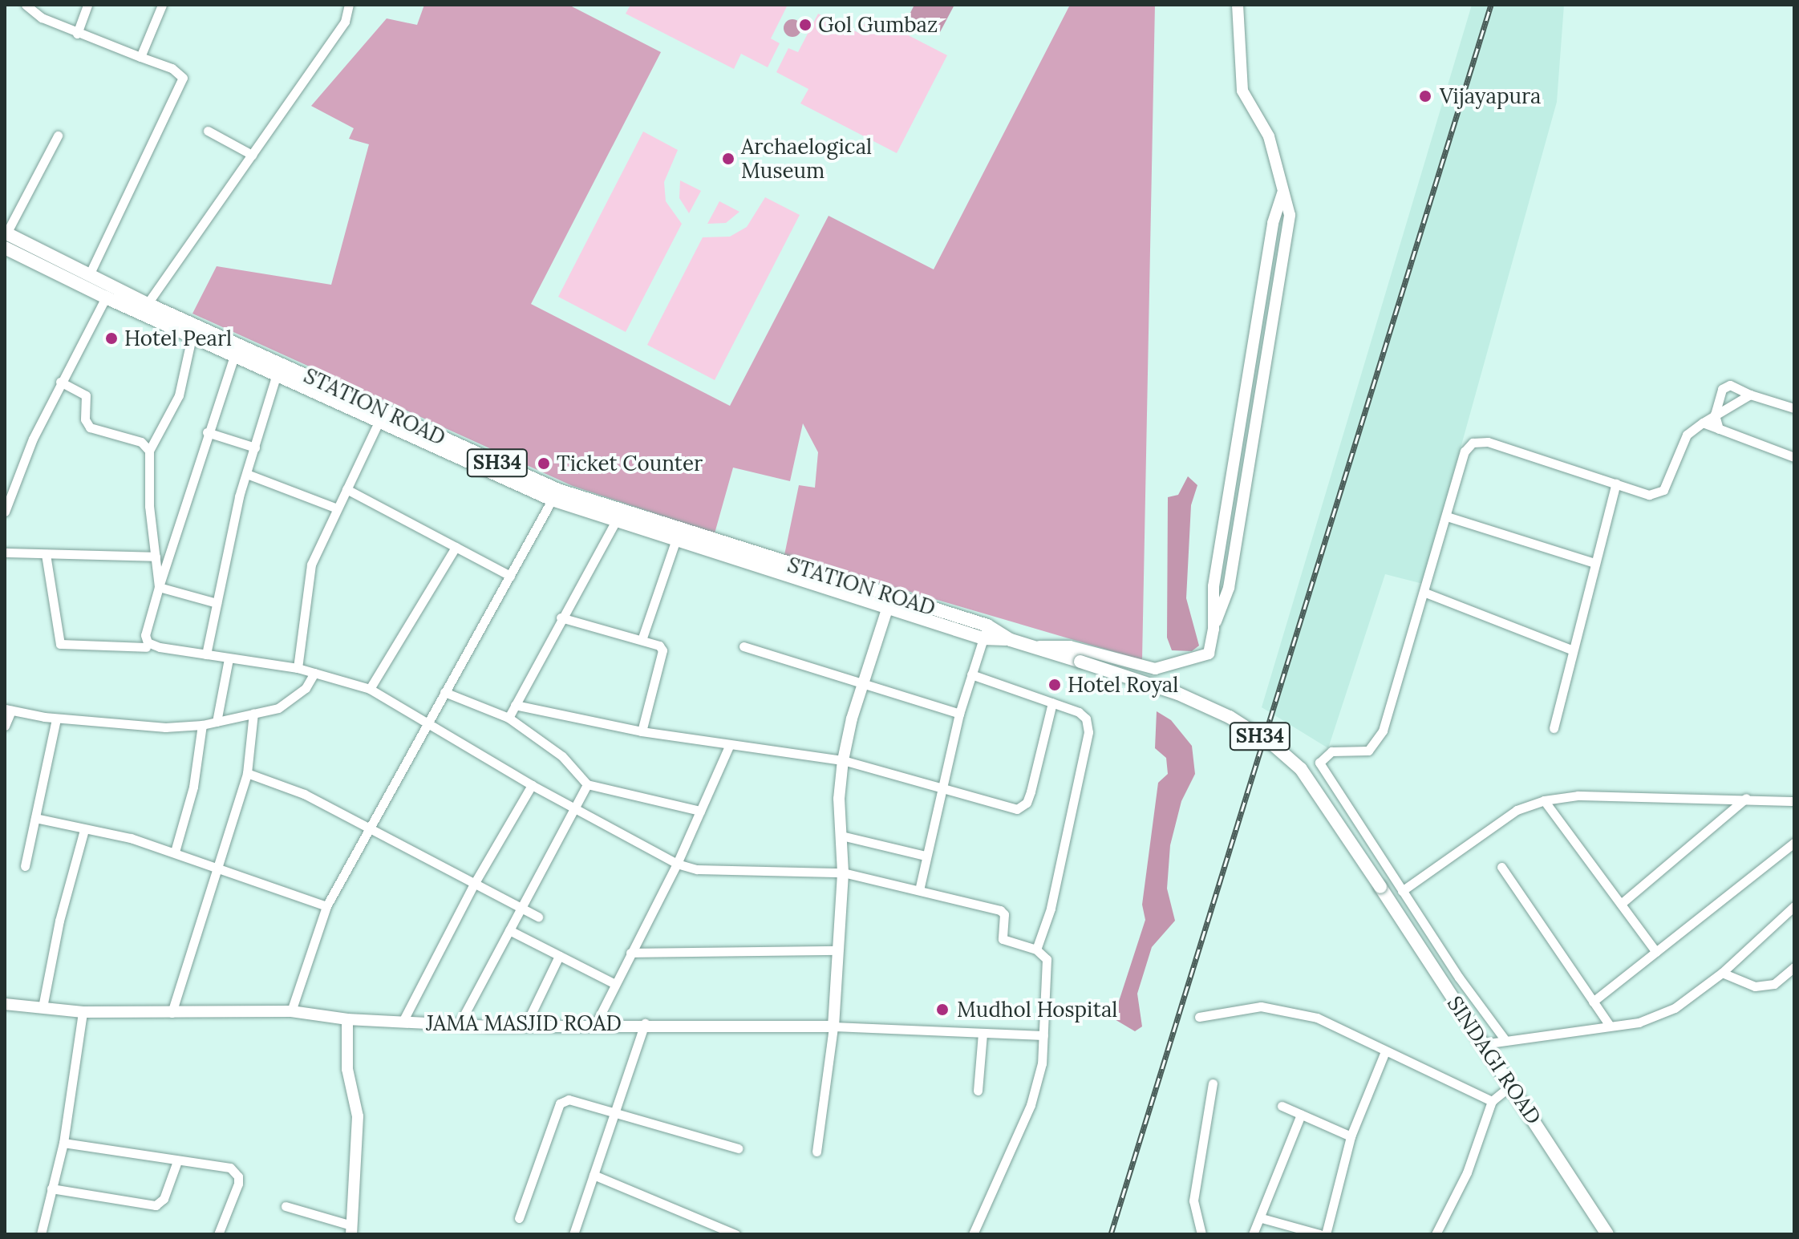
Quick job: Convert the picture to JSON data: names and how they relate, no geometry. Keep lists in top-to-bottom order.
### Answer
{
  "streets": {
    "main road": ["STATION ROAD", "SH34", "SINDAGI ROAD"],
    "street": ["JAMA MASJID ROAD"]
  },
  "crossings": [
    ["STATION ROAD", "SINDAGI ROAD"]
  ],
  "places": [
    "Gol Gumbaz",
    "Vijayapura",
    "Archaelogical Museum",
    "Hotel Pearl",
    "Ticket Counter",
    "Hotel Royal",
    "Mudhol Hospital"
  ]
}
